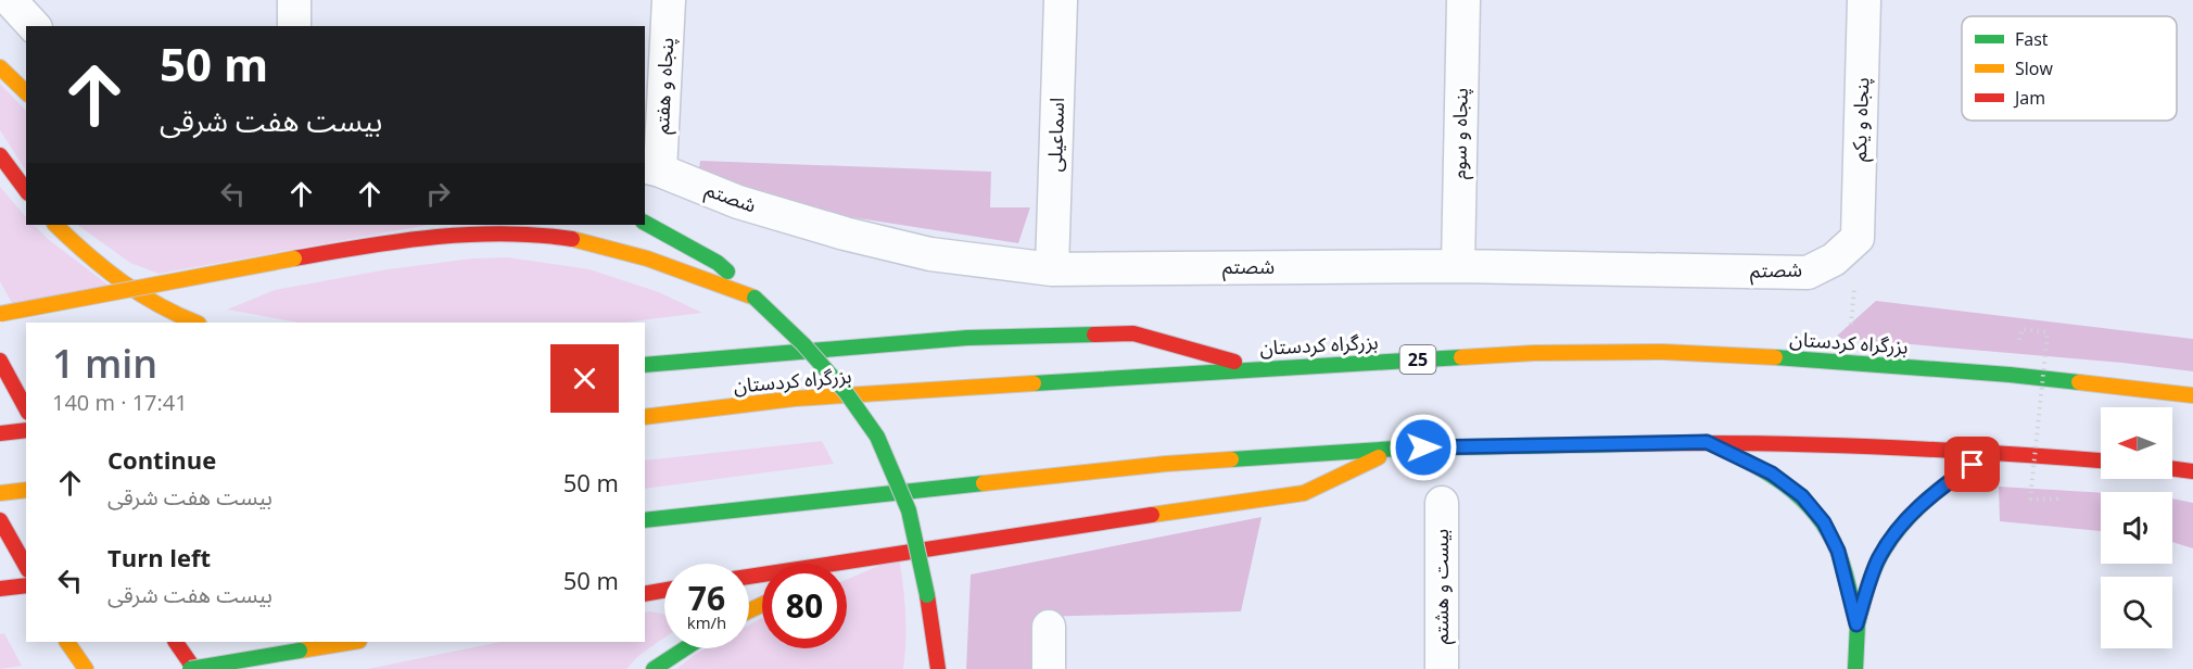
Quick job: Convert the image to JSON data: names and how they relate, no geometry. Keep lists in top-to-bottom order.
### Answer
{
  "streets": {
    "main road": ["بزرگراه کردستان", "25"],
    "street": [
      "پنجاه و هفتم",
      "پنجاه و یکم",
      "پنجاه و سوم",
      "اسماعیلی",
      "شصتم",
      "بیست و هشتم"
    ]
  },
  "crossings": [
    ["پنجاه و هفتم", "شصتم"],
    ["پنجاه و یکم", "شصتم"],
    ["پنجاه و سوم", "شصتم"],
    ["اسماعیلی", "شصتم"]
  ],
  "legend": ["Fast", "Slow", "Jam"],
  "north": "left",
  "page": {
    "turn": ["50 m", "بیست هفت شرقی"],
    "heading": ["1 min", "140 m · 17:41"],
    "list": [
      {
        "name": "Continue",
        "note": "بیست هفت شرقی",
        "value": "50 m"
      },
      {
        "name": "Turn left",
        "note": "بیست هفت شرقی",
        "value": "50 m"
      }
    ],
    "speed": "76 km/h",
    "limit": "80"
  }
}
